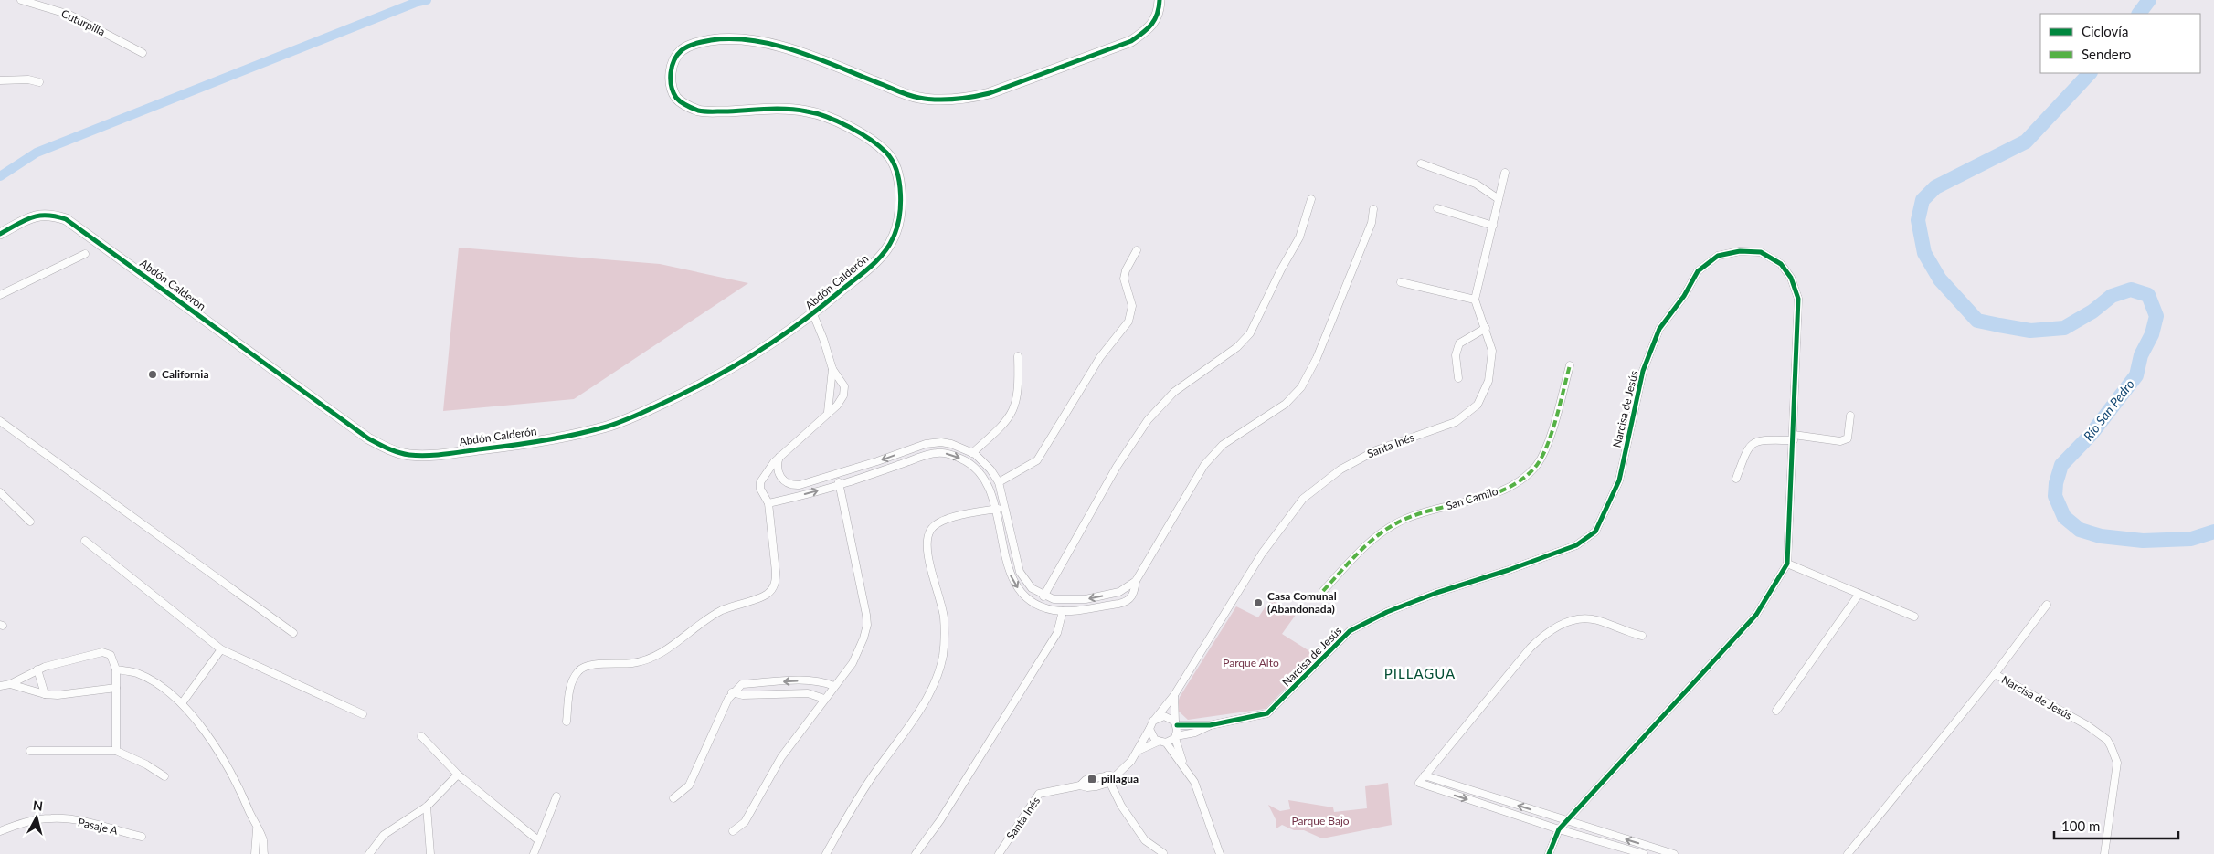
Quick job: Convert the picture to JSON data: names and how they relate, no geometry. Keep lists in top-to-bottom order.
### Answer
{
  "streets": {
    "street": [
      "Cuturpilla",
      "Abdón Calderón",
      "Narcisa de Jesús",
      "Santa Inés",
      "San Camilo",
      "Pasaje A"
    ]
  },
  "crossings": [
    ["Narcisa de Jesús", "Santa Inés"]
  ],
  "districts": ["PILLAGUA"],
  "water": ["Río San Pedro"],
  "parks": ["Parque Alto", "Parque Bajo"],
  "places": {
    "other": ["California", "Casa Comunal (Abandonada)"],
    "transit": ["pillagua"]
  },
  "legend": ["Ciclovía", "Sendero"],
  "scale_bar": "100 m",
  "north": "top"
}
